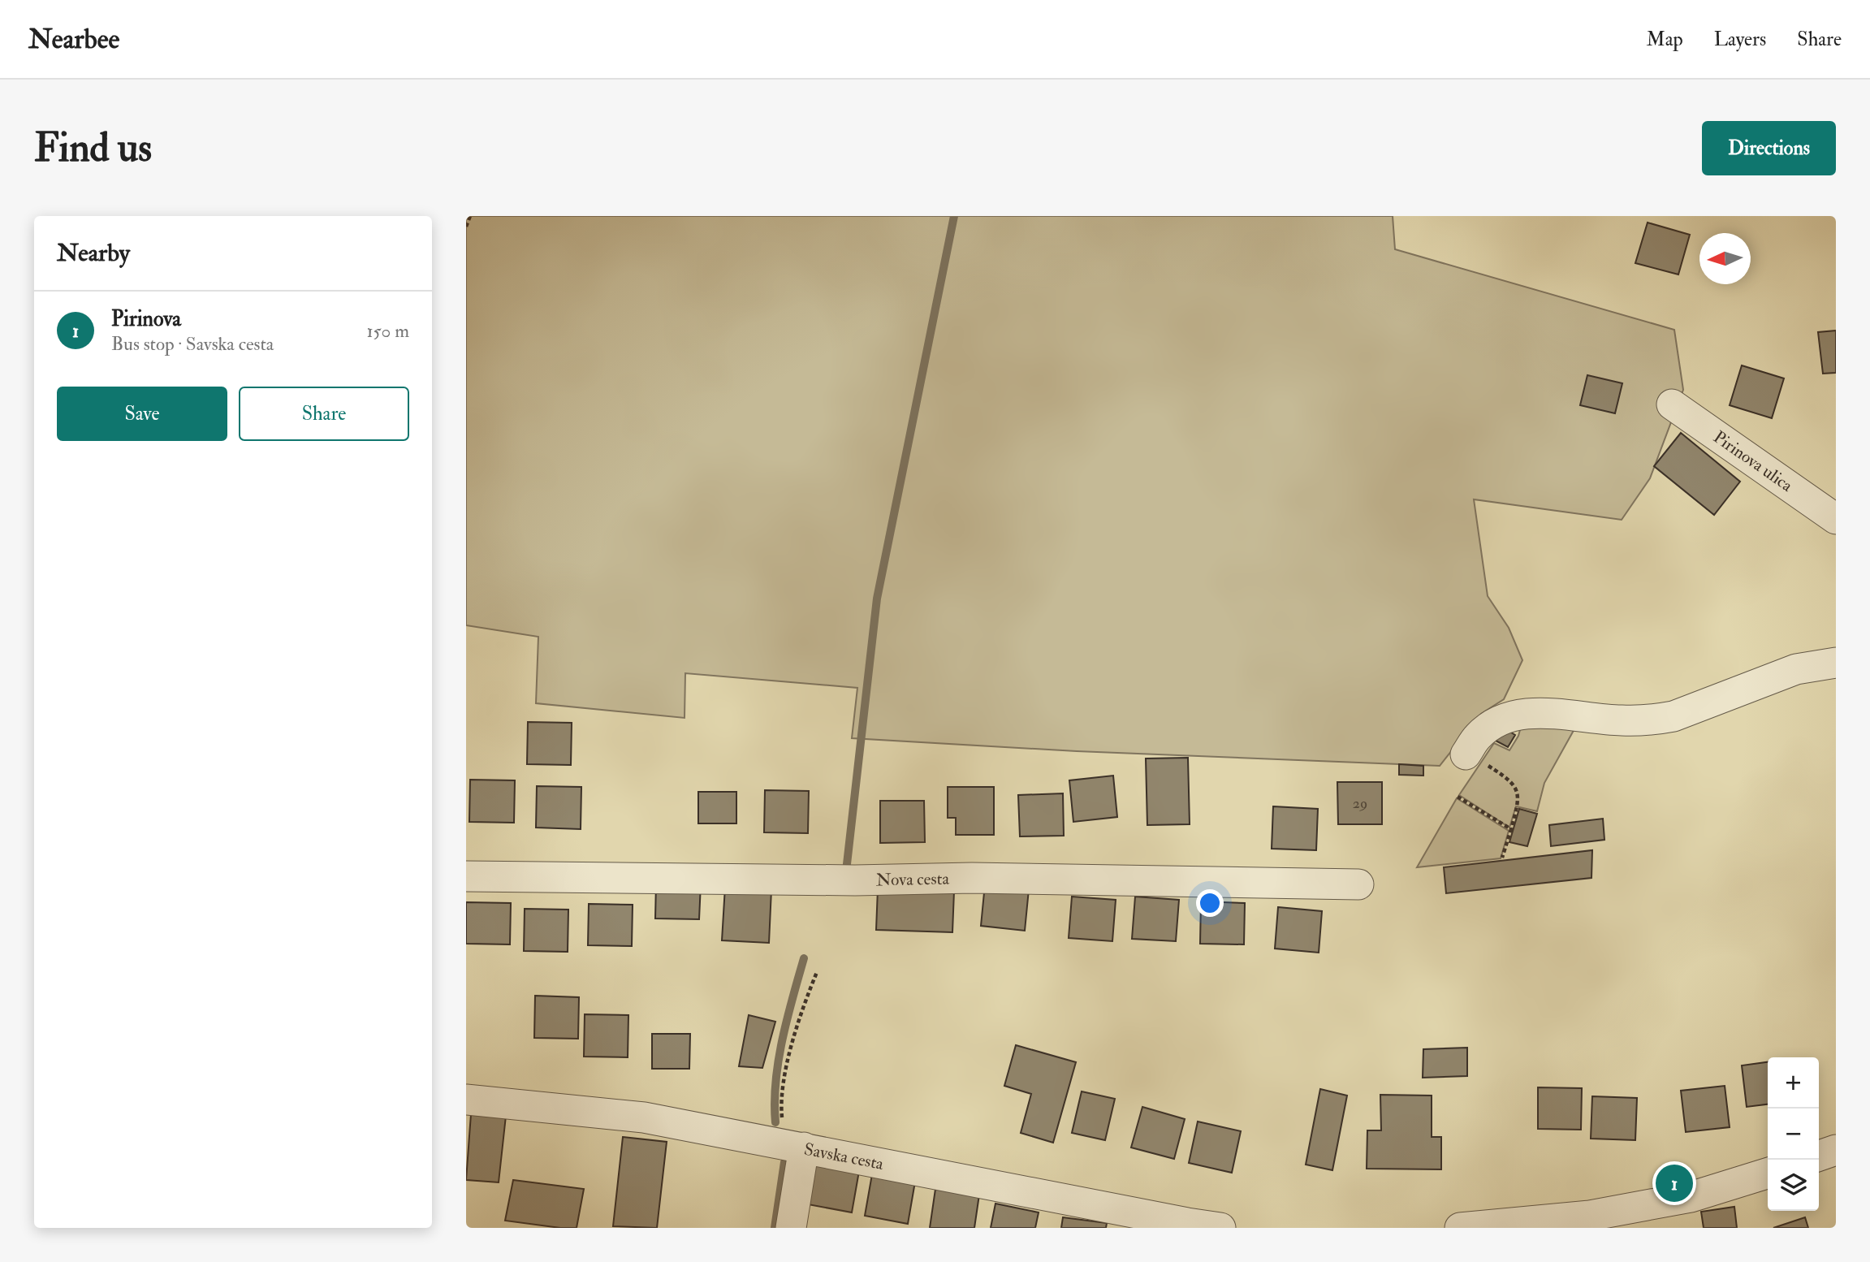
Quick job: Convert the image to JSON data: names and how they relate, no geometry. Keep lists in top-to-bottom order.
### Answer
{
  "streets": {
    "street": ["Pirinova ulica", "Nova cesta", "Savska cesta"]
  },
  "house_numbers": ["29"],
  "north": "left",
  "page": {
    "header": "Nearbee",
    "nav": ["Map", "Layers", "Share"],
    "buttons": [
      "Directions",
      ["Save", "Share"]
    ],
    "title": "Find us",
    "heading": "Nearby",
    "list": [
      {
        "mark": "1",
        "name": "Pirinova",
        "note": "Bus stop · Savska cesta",
        "value": "150 m"
      }
    ],
    "map_buttons": ["+", "−"],
    "pins": "1"
  }
}
